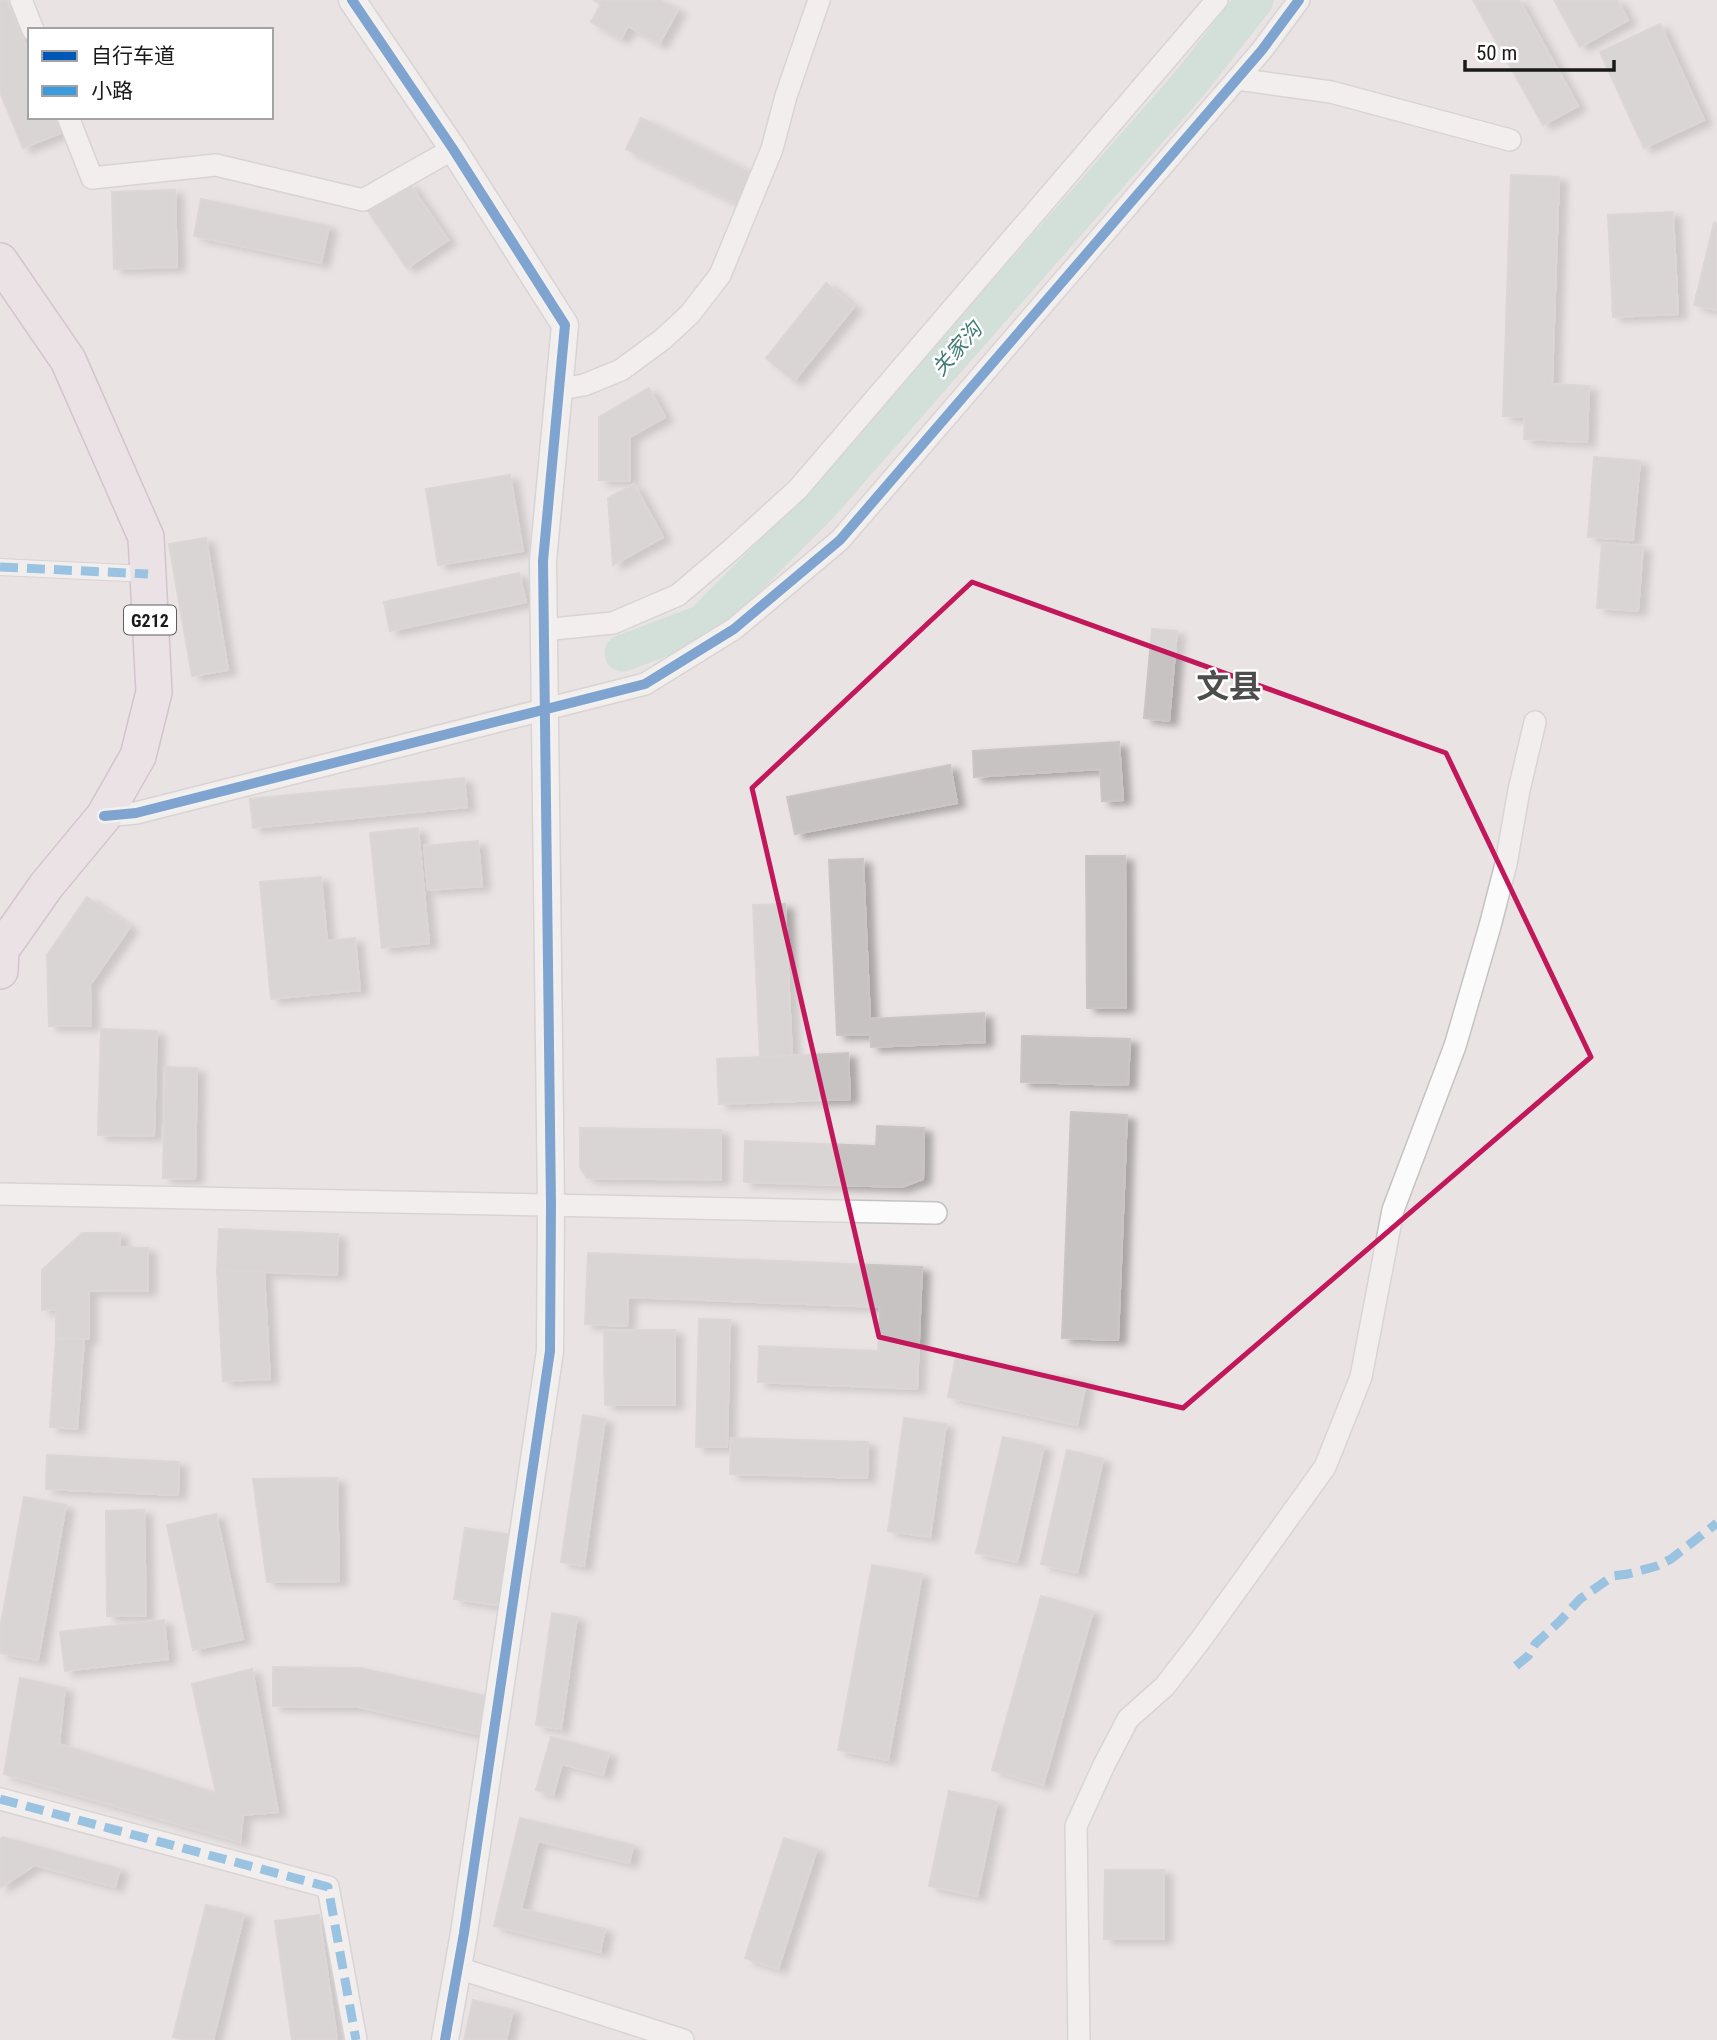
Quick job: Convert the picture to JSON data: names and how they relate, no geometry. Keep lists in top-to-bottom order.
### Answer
{
  "streets": {
    "highway": ["G212"]
  },
  "districts": ["文县"],
  "water": ["关家沟"],
  "legend": ["自行车道", "小路"],
  "scale_bar": "50 m"
}
